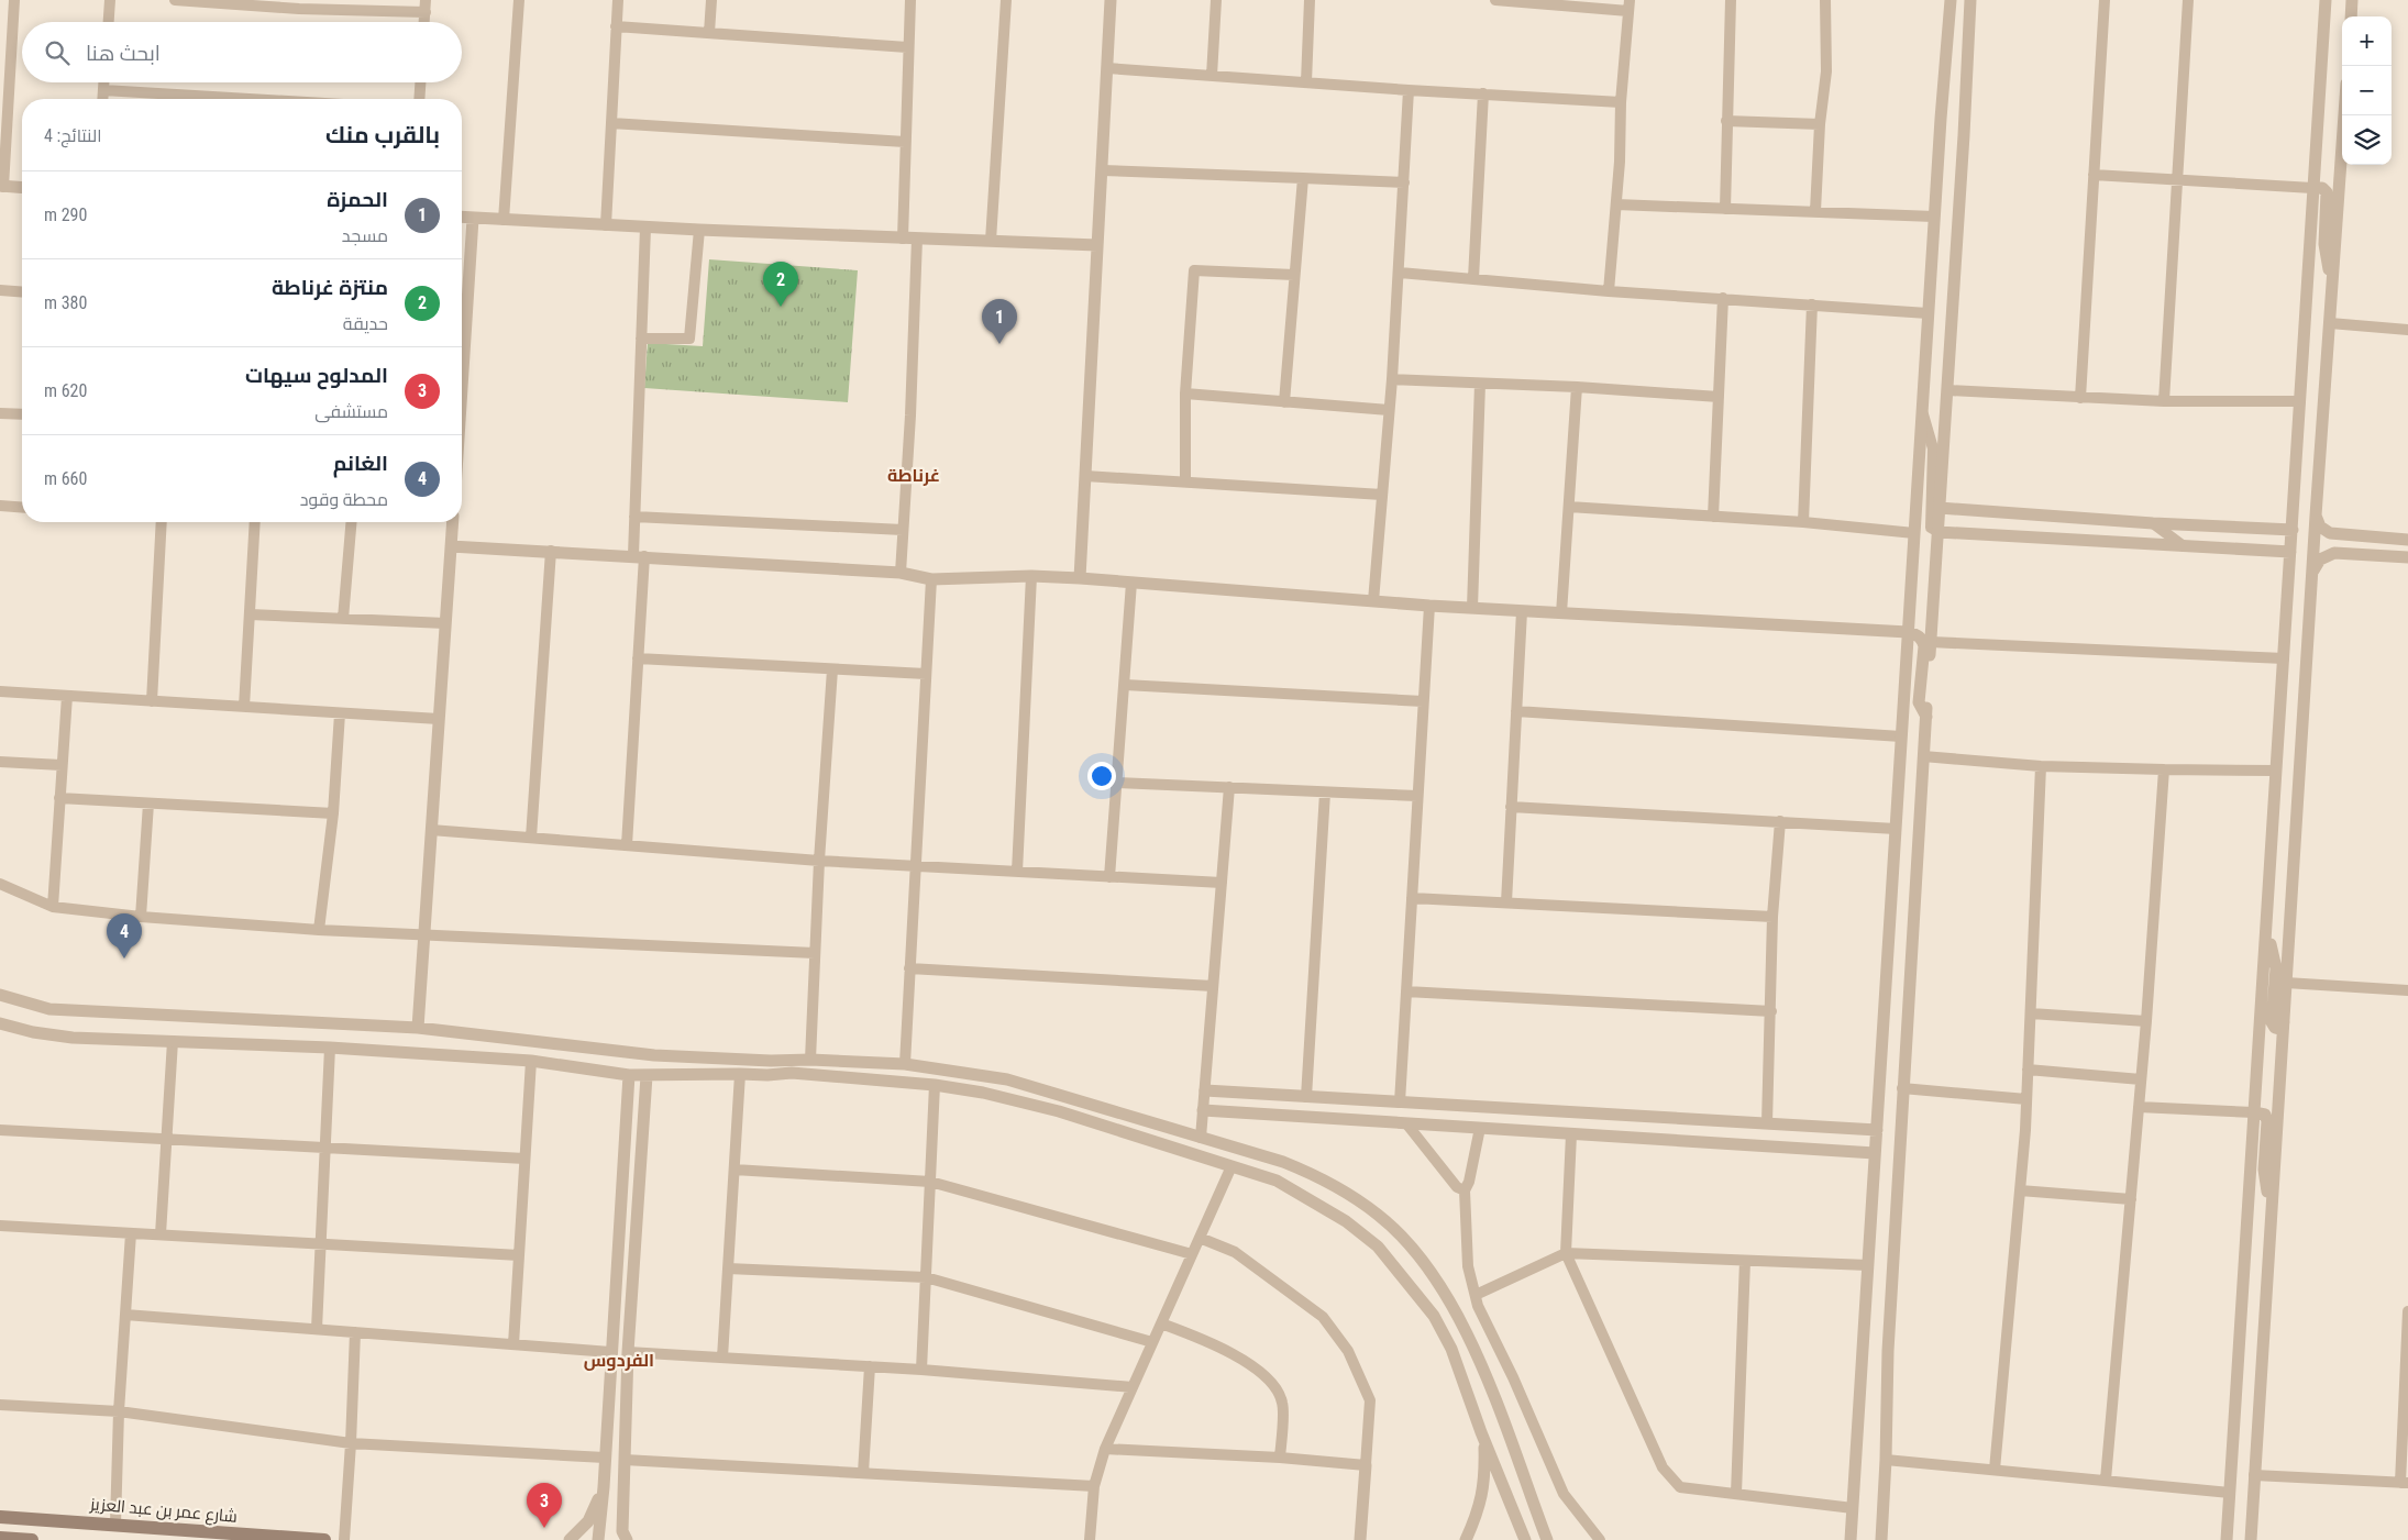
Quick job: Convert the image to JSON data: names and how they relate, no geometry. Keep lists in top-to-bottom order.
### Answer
{
  "streets": {
    "main road": ["شارع عمر بن عبد العزيز"]
  },
  "districts": ["غرناطة", "الفردوس"],
  "page": {
    "map_buttons": ["+", "−"],
    "search": "ابحث هنا",
    "heading": ["بالقرب منك", "النتائج: 4"],
    "list": [
      {
        "mark": "1",
        "name": "الحمزة",
        "note": "مسجد",
        "value": "290 m"
      },
      {
        "mark": "2",
        "name": "منتزة غرناطة",
        "note": "حديقة",
        "value": "380 m"
      },
      {
        "mark": "3",
        "name": "المدلوح سيهات",
        "note": "مستشفى",
        "value": "620 m"
      },
      {
        "mark": "4",
        "name": "الغانم",
        "note": "محطة وقود",
        "value": "660 m"
      }
    ],
    "pins": [
      "2",
      "1",
      "4",
      "3"
    ]
  }
}
